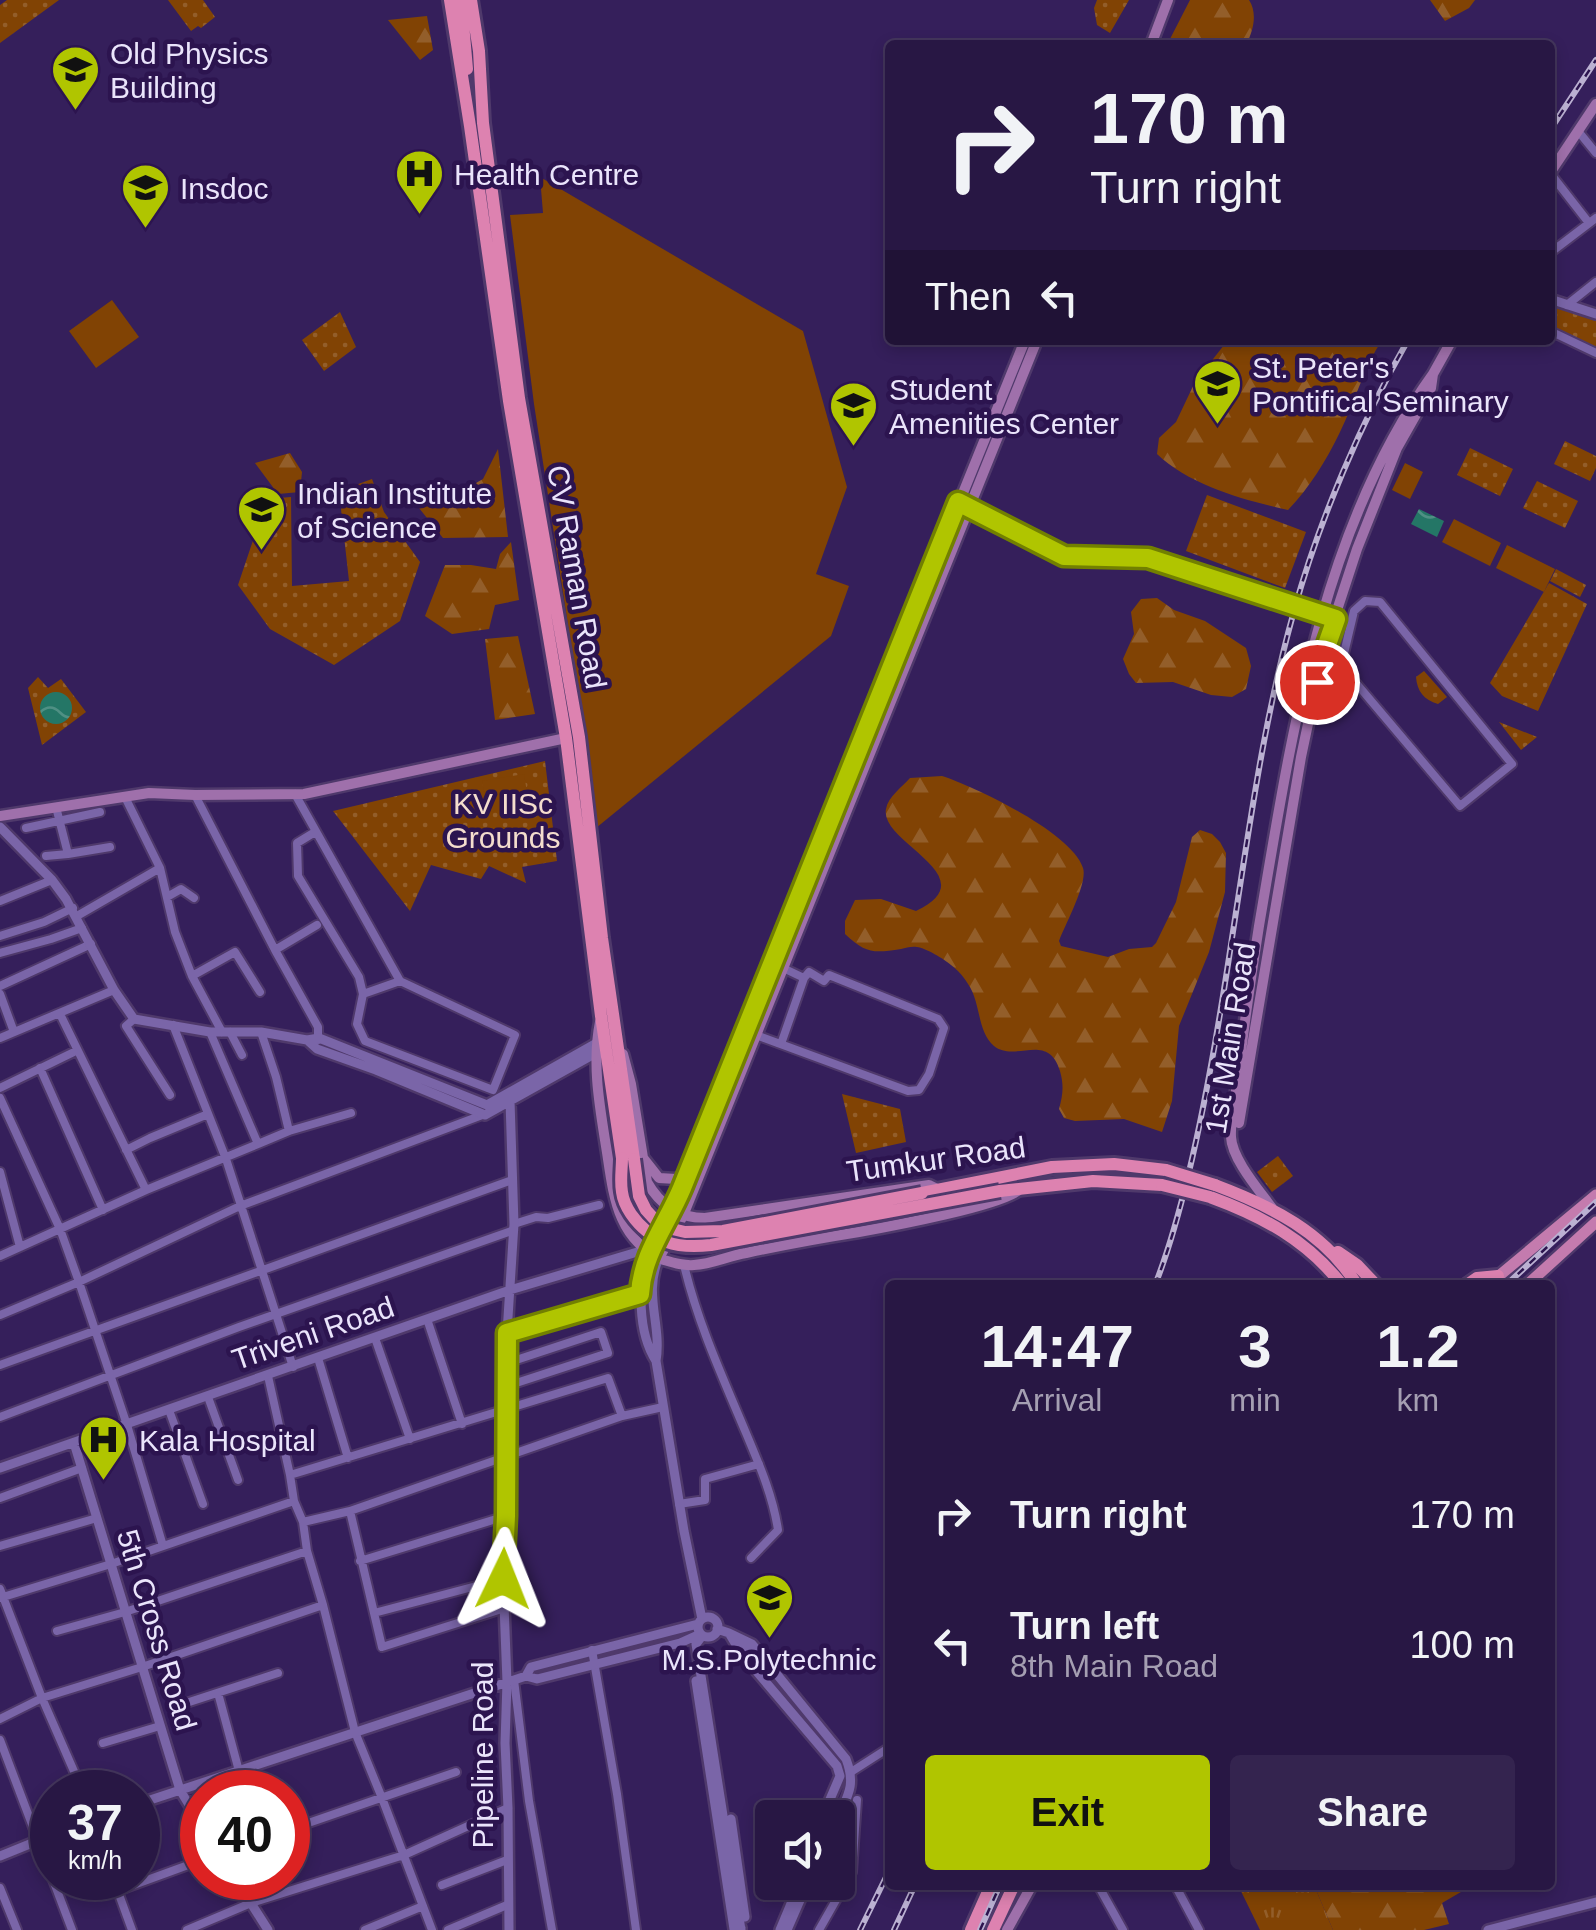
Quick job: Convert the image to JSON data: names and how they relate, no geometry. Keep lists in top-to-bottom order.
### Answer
{
  "streets": {
    "highway": ["CV Raman Road", "Tumkur Road"],
    "main road": ["1st Main Road"],
    "street": ["Triveni Road", "5th Cross Road", "Pipeline Road"]
  },
  "crossings": [
    ["CV Raman Road", "Tumkur Road"],
    ["Triveni Road", "5th Cross Road"],
    ["Triveni Road", "Pipeline Road"]
  ],
  "parks": ["KV IISc Grounds"],
  "places": {
    "school or university": [
      "Old Physics Building",
      "Insdoc",
      "St. Peter's Pontifical Seminary",
      "Student Amenities Center",
      "Indian Institute of Science",
      "M.S.Polytechnic"
    ],
    "hospital": ["Health Centre", "Kala Hospital"]
  },
  "page": {
    "turn": ["170 m", "Turn right"],
    "then": "Then",
    "eta": [
      "14:47",
      "Arrival",
      "3",
      "min",
      "1.2",
      "km"
    ],
    "list": [
      {
        "name": "Turn right",
        "value": "170 m"
      },
      {
        "name": "Turn left",
        "note": "8th Main Road",
        "value": "100 m"
      }
    ],
    "buttons": ["Exit", "Share"],
    "speed": "37 km/h",
    "limit": "40"
  }
}
